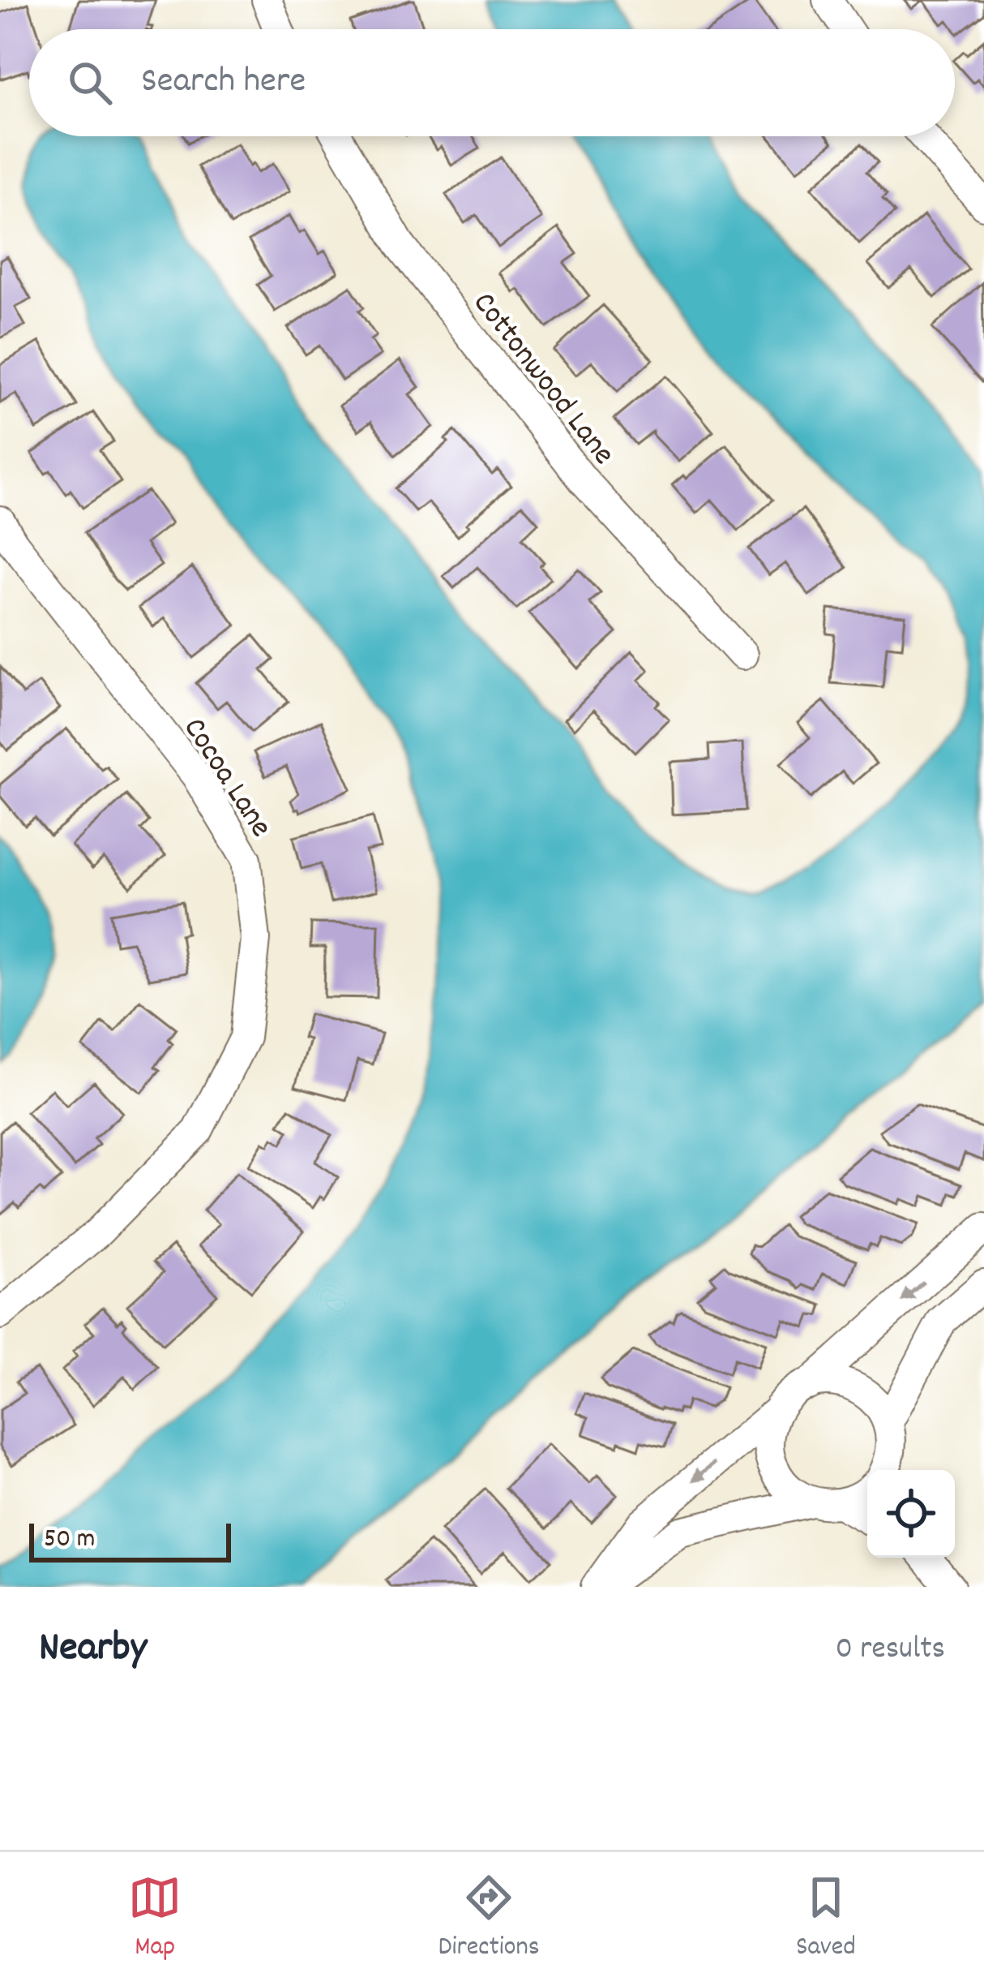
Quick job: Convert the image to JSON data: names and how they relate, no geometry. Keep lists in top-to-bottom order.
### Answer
{
  "streets": {
    "street": ["Cottonwood Lane", "Cocoa Lane"]
  },
  "scale_bar": "50 m",
  "page": {
    "search": "Search here",
    "scale": "50 m",
    "heading": ["Nearby", "0 results"],
    "nav": ["Map", "Directions", "Saved"]
  }
}
